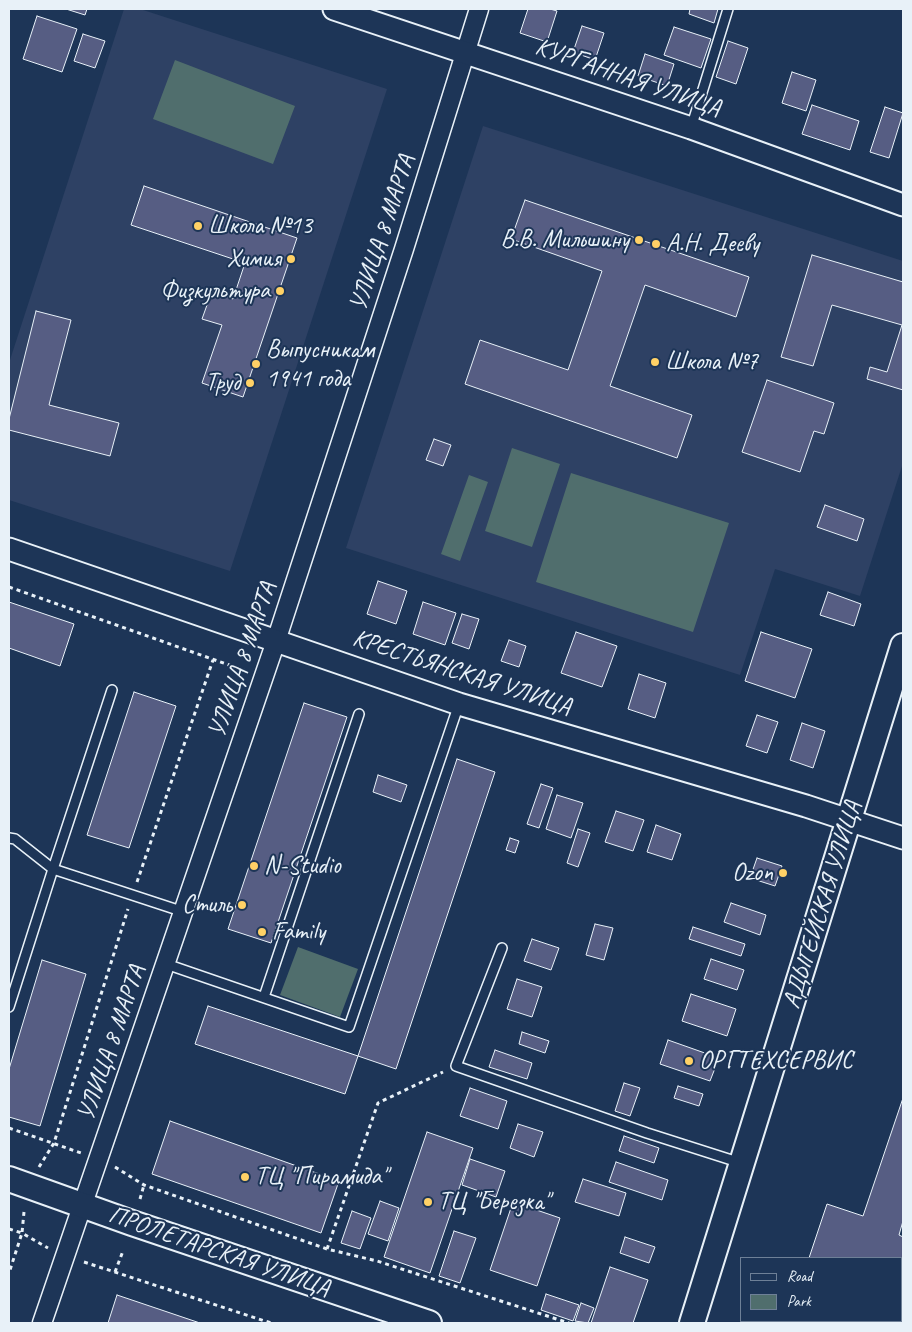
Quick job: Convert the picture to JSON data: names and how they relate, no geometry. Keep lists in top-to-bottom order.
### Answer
{
  "streets": {
    "main road": ["АДЫГЕЙСКАЯ УЛИЦА", "ПРОЛЕТАРСКАЯ УЛИЦА"],
    "street": ["КУРГАННАЯ УЛИЦА", "УЛИЦА 8 МАРТА", "КРЕСТЬЯНСКАЯ УЛИЦА"]
  },
  "crossings": [
    ["КУРГАННАЯ УЛИЦА", "УЛИЦА 8 МАРТА"],
    ["УЛИЦА 8 МАРТА", "КРЕСТЬЯНСКАЯ УЛИЦА"],
    ["УЛИЦА 8 МАРТА", "ПРОЛЕТАРСКАЯ УЛИЦА"],
    ["КРЕСТЬЯНСКАЯ УЛИЦА", "АДЫГЕЙСКАЯ УЛИЦА"]
  ],
  "places": [
    "Школа №13",
    "В.В. Мильшину",
    "А.Н. Дееву",
    "Химия",
    "Физкультура",
    "Школа №7",
    "Выпусникам 1941 года",
    "Труд",
    "N-Studio",
    "Ozon",
    "Стиль",
    "Family",
    "ОРГТЕХСЕРВИС",
    "ТЦ \"Пирамида\"",
    "ТЦ \"Березка\""
  ],
  "legend": ["Road", "Park"]
}
